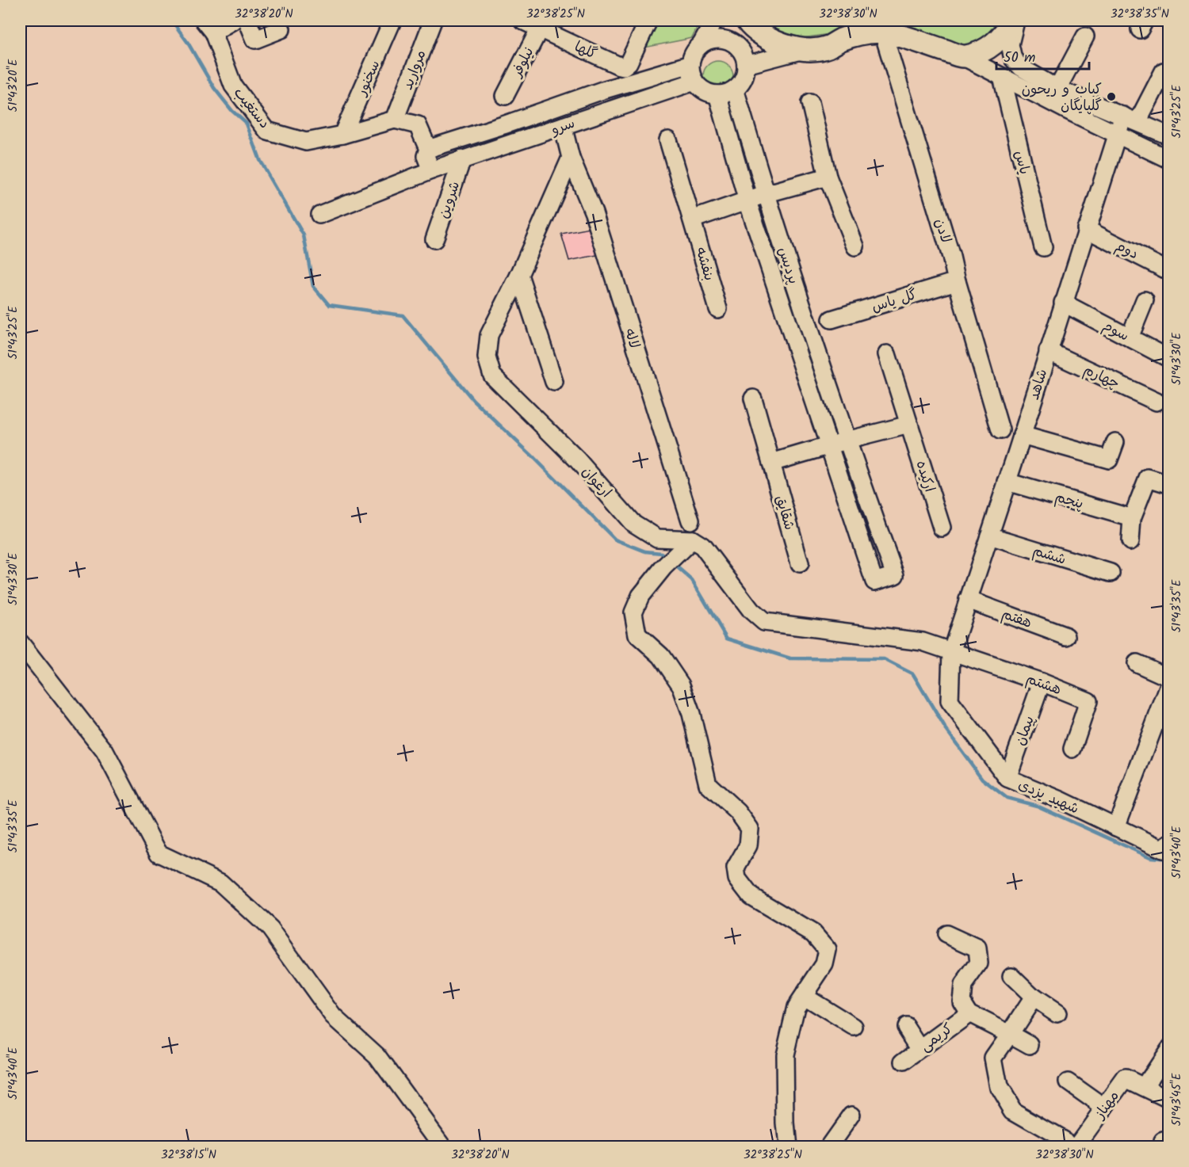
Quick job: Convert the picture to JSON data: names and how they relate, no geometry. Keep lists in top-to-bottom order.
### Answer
{
  "streets": {
    "street": [
      "گلها",
      "نیلوفر",
      "مروارید",
      "سخنور",
      "دستغیب",
      "سرو",
      "یاس",
      "شروین",
      "لادن",
      "دوم",
      "بنفشه",
      "پردیس",
      "گل یاس",
      "سوم",
      "لاله",
      "چهارم",
      "شاهد",
      "ارکیده",
      "ارغوان",
      "پنجم",
      "شقایق",
      "ششم",
      "هفتم",
      "هشتم",
      "پیمان",
      "شهید یزدی",
      "کریمی",
      "مهناز"
    ]
  },
  "crossings": [
    ["گلها", "نیلوفر"],
    ["مروارید", "دستغیب"],
    ["سخنور", "دستغیب"],
    ["سرو", "شروین"],
    ["سرو", "پردیس"],
    ["لادن", "گل یاس"],
    ["دوم", "شاهد"],
    ["سوم", "شاهد"],
    ["لاله", "ارغوان"],
    ["چهارم", "شاهد"],
    ["شاهد", "پنجم"],
    ["شاهد", "ششم"],
    ["شاهد", "هفتم"],
    ["شاهد", "هشتم"],
    ["شاهد", "شهید یزدی"],
    ["هشتم", "پیمان"],
    ["هشتم", "شهید یزدی"],
    ["پیمان", "شهید یزدی"]
  ],
  "places": ["کباب و ریحون گلپایگان"],
  "scale_bar": "50 m",
  "coordinates": [
    "32°38'20\"N",
    "32°38'25\"N",
    "32°38'30\"N",
    "32°38'35\"N",
    "51°43'20\"E",
    "51°43'25\"E",
    "51°43'30\"E",
    "51°43'35\"E",
    "51°43'40\"E",
    "51°43'45\"E",
    "32°38'15\"N"
  ]
}
